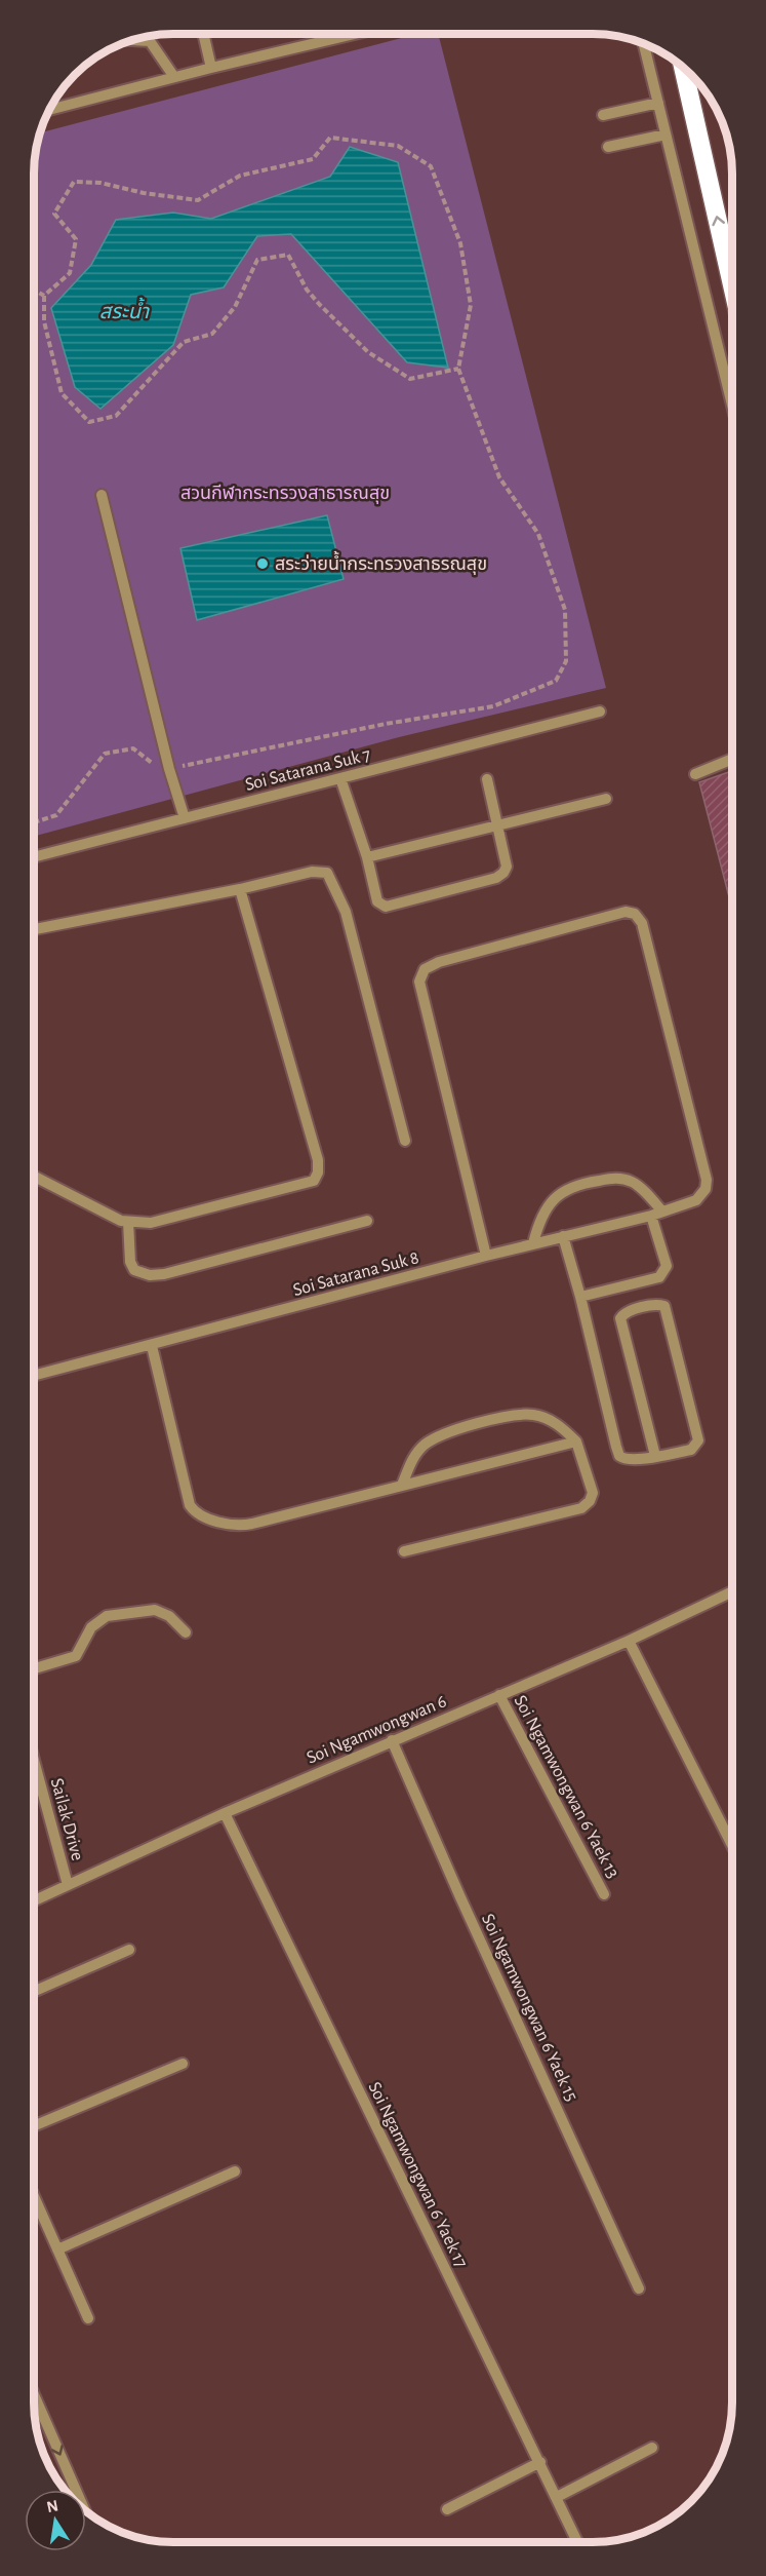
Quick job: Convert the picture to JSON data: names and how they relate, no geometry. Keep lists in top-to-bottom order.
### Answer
{
  "streets": {
    "street": [
      "Soi Satarana Suk 7",
      "Soi Satarana Suk 8",
      "Soi Ngamwongwan 6",
      "Soi Ngamwongwan 6 Yaek 13",
      "Sailak Drive",
      "Soi Ngamwongwan 6 Yaek 15",
      "Soi Ngamwongwan 6 Yaek 17"
    ]
  },
  "crossings": [
    ["Soi Ngamwongwan 6", "Soi Ngamwongwan 6 Yaek 13"],
    ["Soi Ngamwongwan 6", "Sailak Drive"],
    ["Soi Ngamwongwan 6", "Soi Ngamwongwan 6 Yaek 15"],
    ["Soi Ngamwongwan 6", "Soi Ngamwongwan 6 Yaek 17"]
  ],
  "water": ["สระน้ำ"],
  "parks": ["สวนกีฬากระทรวงสาธารณสุข"],
  "places": ["สระว่ายน้ำกระทรวงสาธรณสุข"],
  "north": "top"
}
